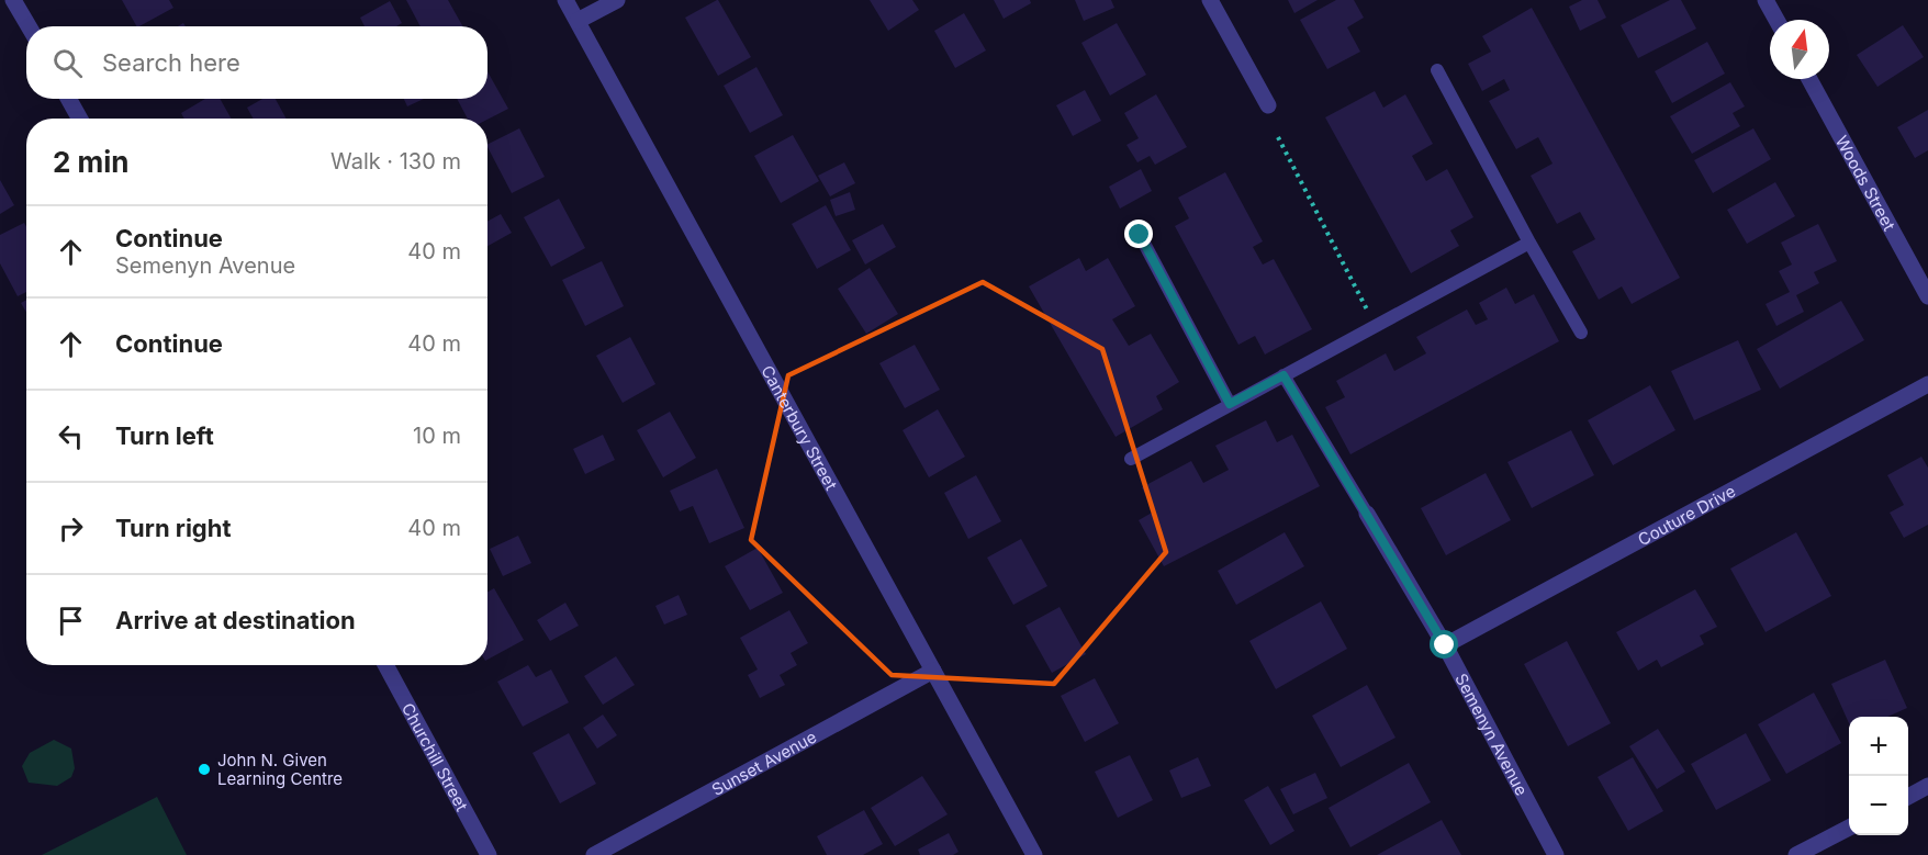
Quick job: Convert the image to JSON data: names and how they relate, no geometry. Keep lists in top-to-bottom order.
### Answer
{
  "streets": {
    "street": [
      "Woods Street",
      "Canterbury Street",
      "Couture Drive",
      "Semenyn Avenue",
      "Churchill Street",
      "Sunset Avenue"
    ]
  },
  "crossings": [
    ["Canterbury Street", "Sunset Avenue"],
    ["Couture Drive", "Semenyn Avenue"]
  ],
  "places": ["John N. Given Learning Centre"],
  "north": "top",
  "page": {
    "search": "Search here",
    "heading": ["2 min", "Walk · 130 m"],
    "list": [
      ["Continue", "Semenyn Avenue", "40 m"],
      ["Continue", "40 m"],
      ["Turn left", "10 m"],
      ["Turn right", "40 m"],
      "Arrive at destination"
    ],
    "map_buttons": ["+", "−"]
  }
}
